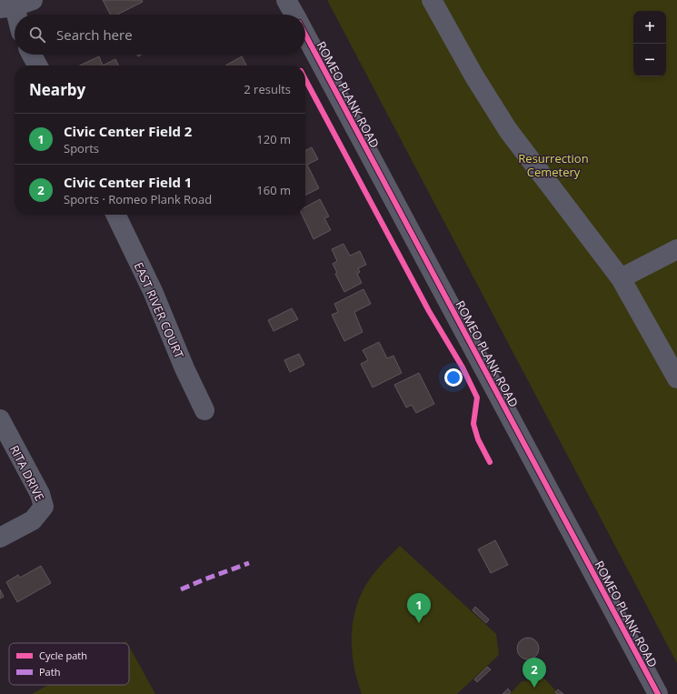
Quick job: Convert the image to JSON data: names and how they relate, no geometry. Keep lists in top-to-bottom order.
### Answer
{
  "streets": {
    "street": ["ROMEO PLANK ROAD", "EAST RIVER COURT", "RITA DRIVE"]
  },
  "parks": ["Resurrection Cemetery"],
  "legend": ["Cycle path", "Path"],
  "page": {
    "map_buttons": ["+", "−"],
    "search": "Search here",
    "heading": ["Nearby", "2 results"],
    "list": [
      {
        "mark": "1",
        "name": "Civic Center Field 2",
        "note": "Sports",
        "value": "120 m"
      },
      {
        "mark": "2",
        "name": "Civic Center Field 1",
        "note": "Sports · Romeo Plank Road",
        "value": "160 m"
      }
    ],
    "pins": ["1", "2"]
  }
}
